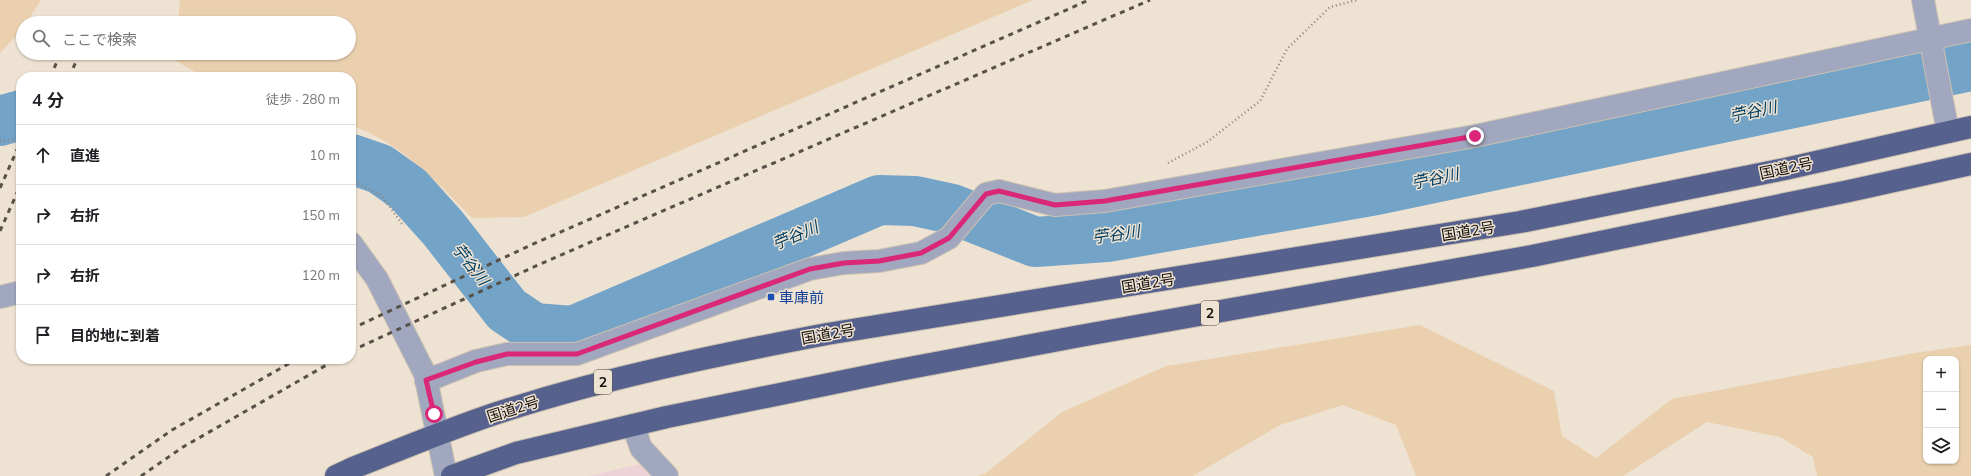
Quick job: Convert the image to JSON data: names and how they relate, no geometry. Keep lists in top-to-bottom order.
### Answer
{
  "streets": {
    "highway": ["国道2号", "2"]
  },
  "water": ["苧谷川"],
  "places": {
    "transit": ["車庫前"]
  },
  "page": {
    "search": "ここで検索",
    "heading": ["4 分", "徒歩 · 280 m"],
    "list": [
      ["直進", "10 m"],
      ["右折", "150 m"],
      ["右折", "120 m"],
      "目的地に到着"
    ],
    "map_buttons": ["+", "−"]
  }
}
